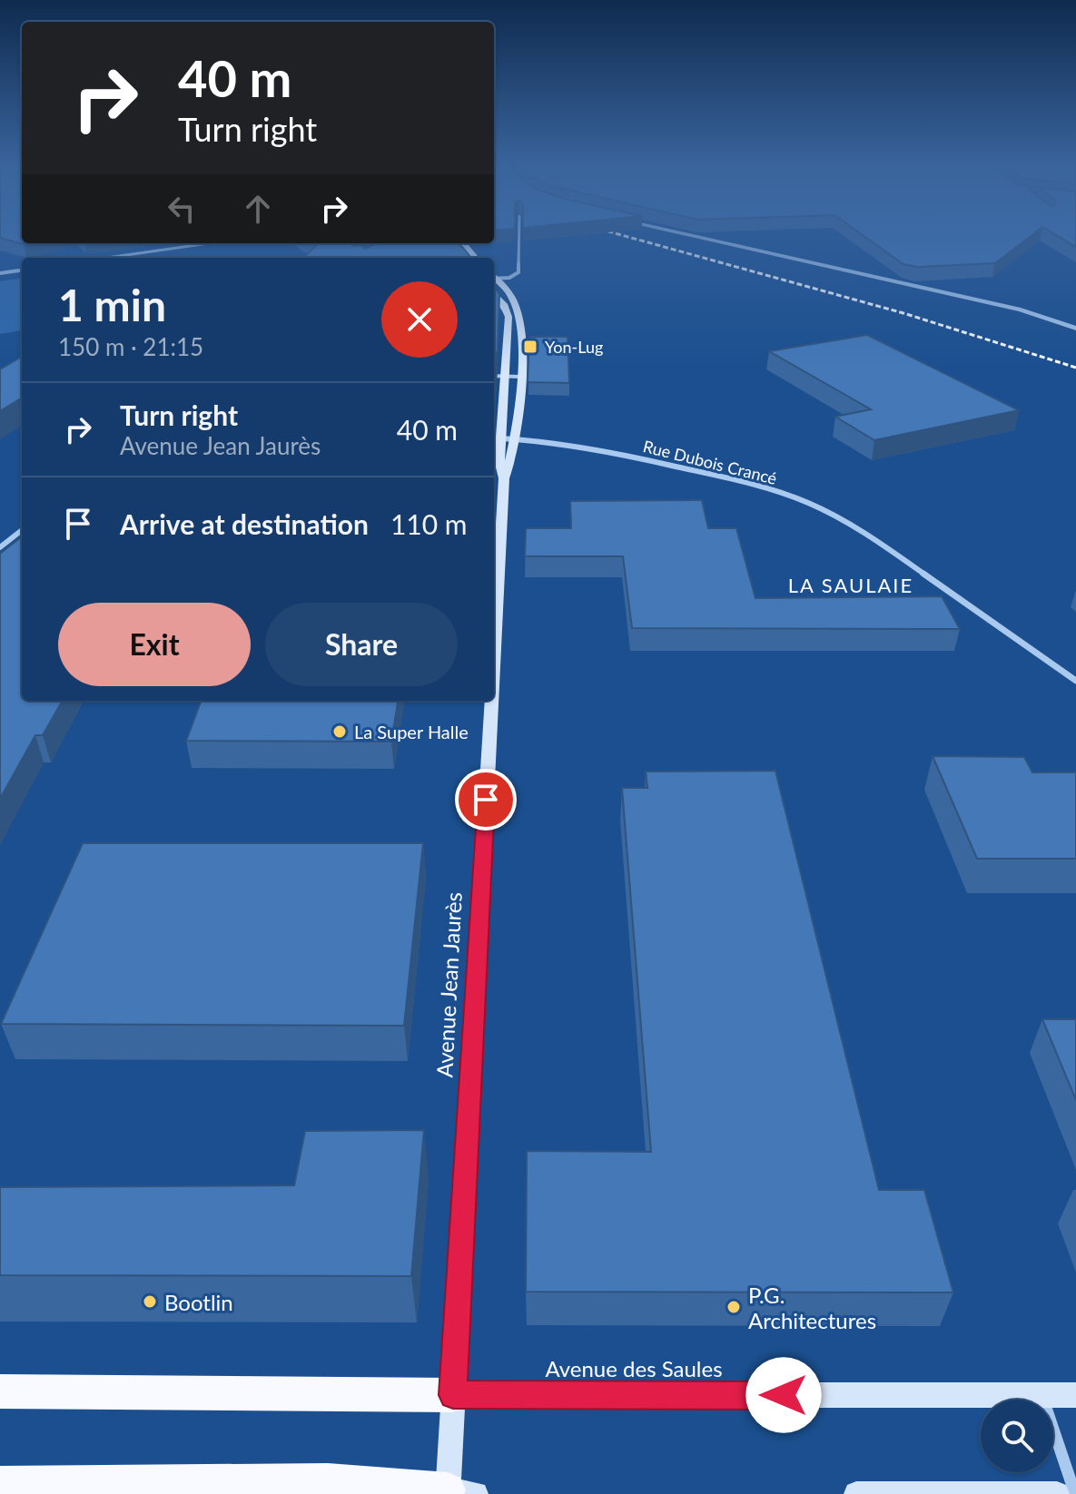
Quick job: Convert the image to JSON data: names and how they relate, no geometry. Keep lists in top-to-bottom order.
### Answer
{
  "streets": {
    "main road": ["Avenue Jean Jaurès", "Avenue des Saules"],
    "street": ["Rue Dubois Crancé"]
  },
  "crossings": [
    ["Rue Dubois Crancé", "Avenue Jean Jaurès"],
    ["Avenue Jean Jaurès", "Avenue des Saules"]
  ],
  "districts": ["LA SAULAIE"],
  "places": {
    "transit": ["Yon-Lug"],
    "other": ["La Super Halle", "Bootlin", "P.G. Architectures"]
  },
  "page": {
    "turn": ["40 m", "Turn right"],
    "heading": ["1 min", "150 m · 21:15"],
    "list": [
      {
        "name": "Turn right",
        "note": "Avenue Jean Jaurès",
        "value": "40 m"
      },
      {
        "name": "Arrive at destination",
        "value": "110 m"
      }
    ],
    "buttons": ["Exit", "Share"]
  }
}
